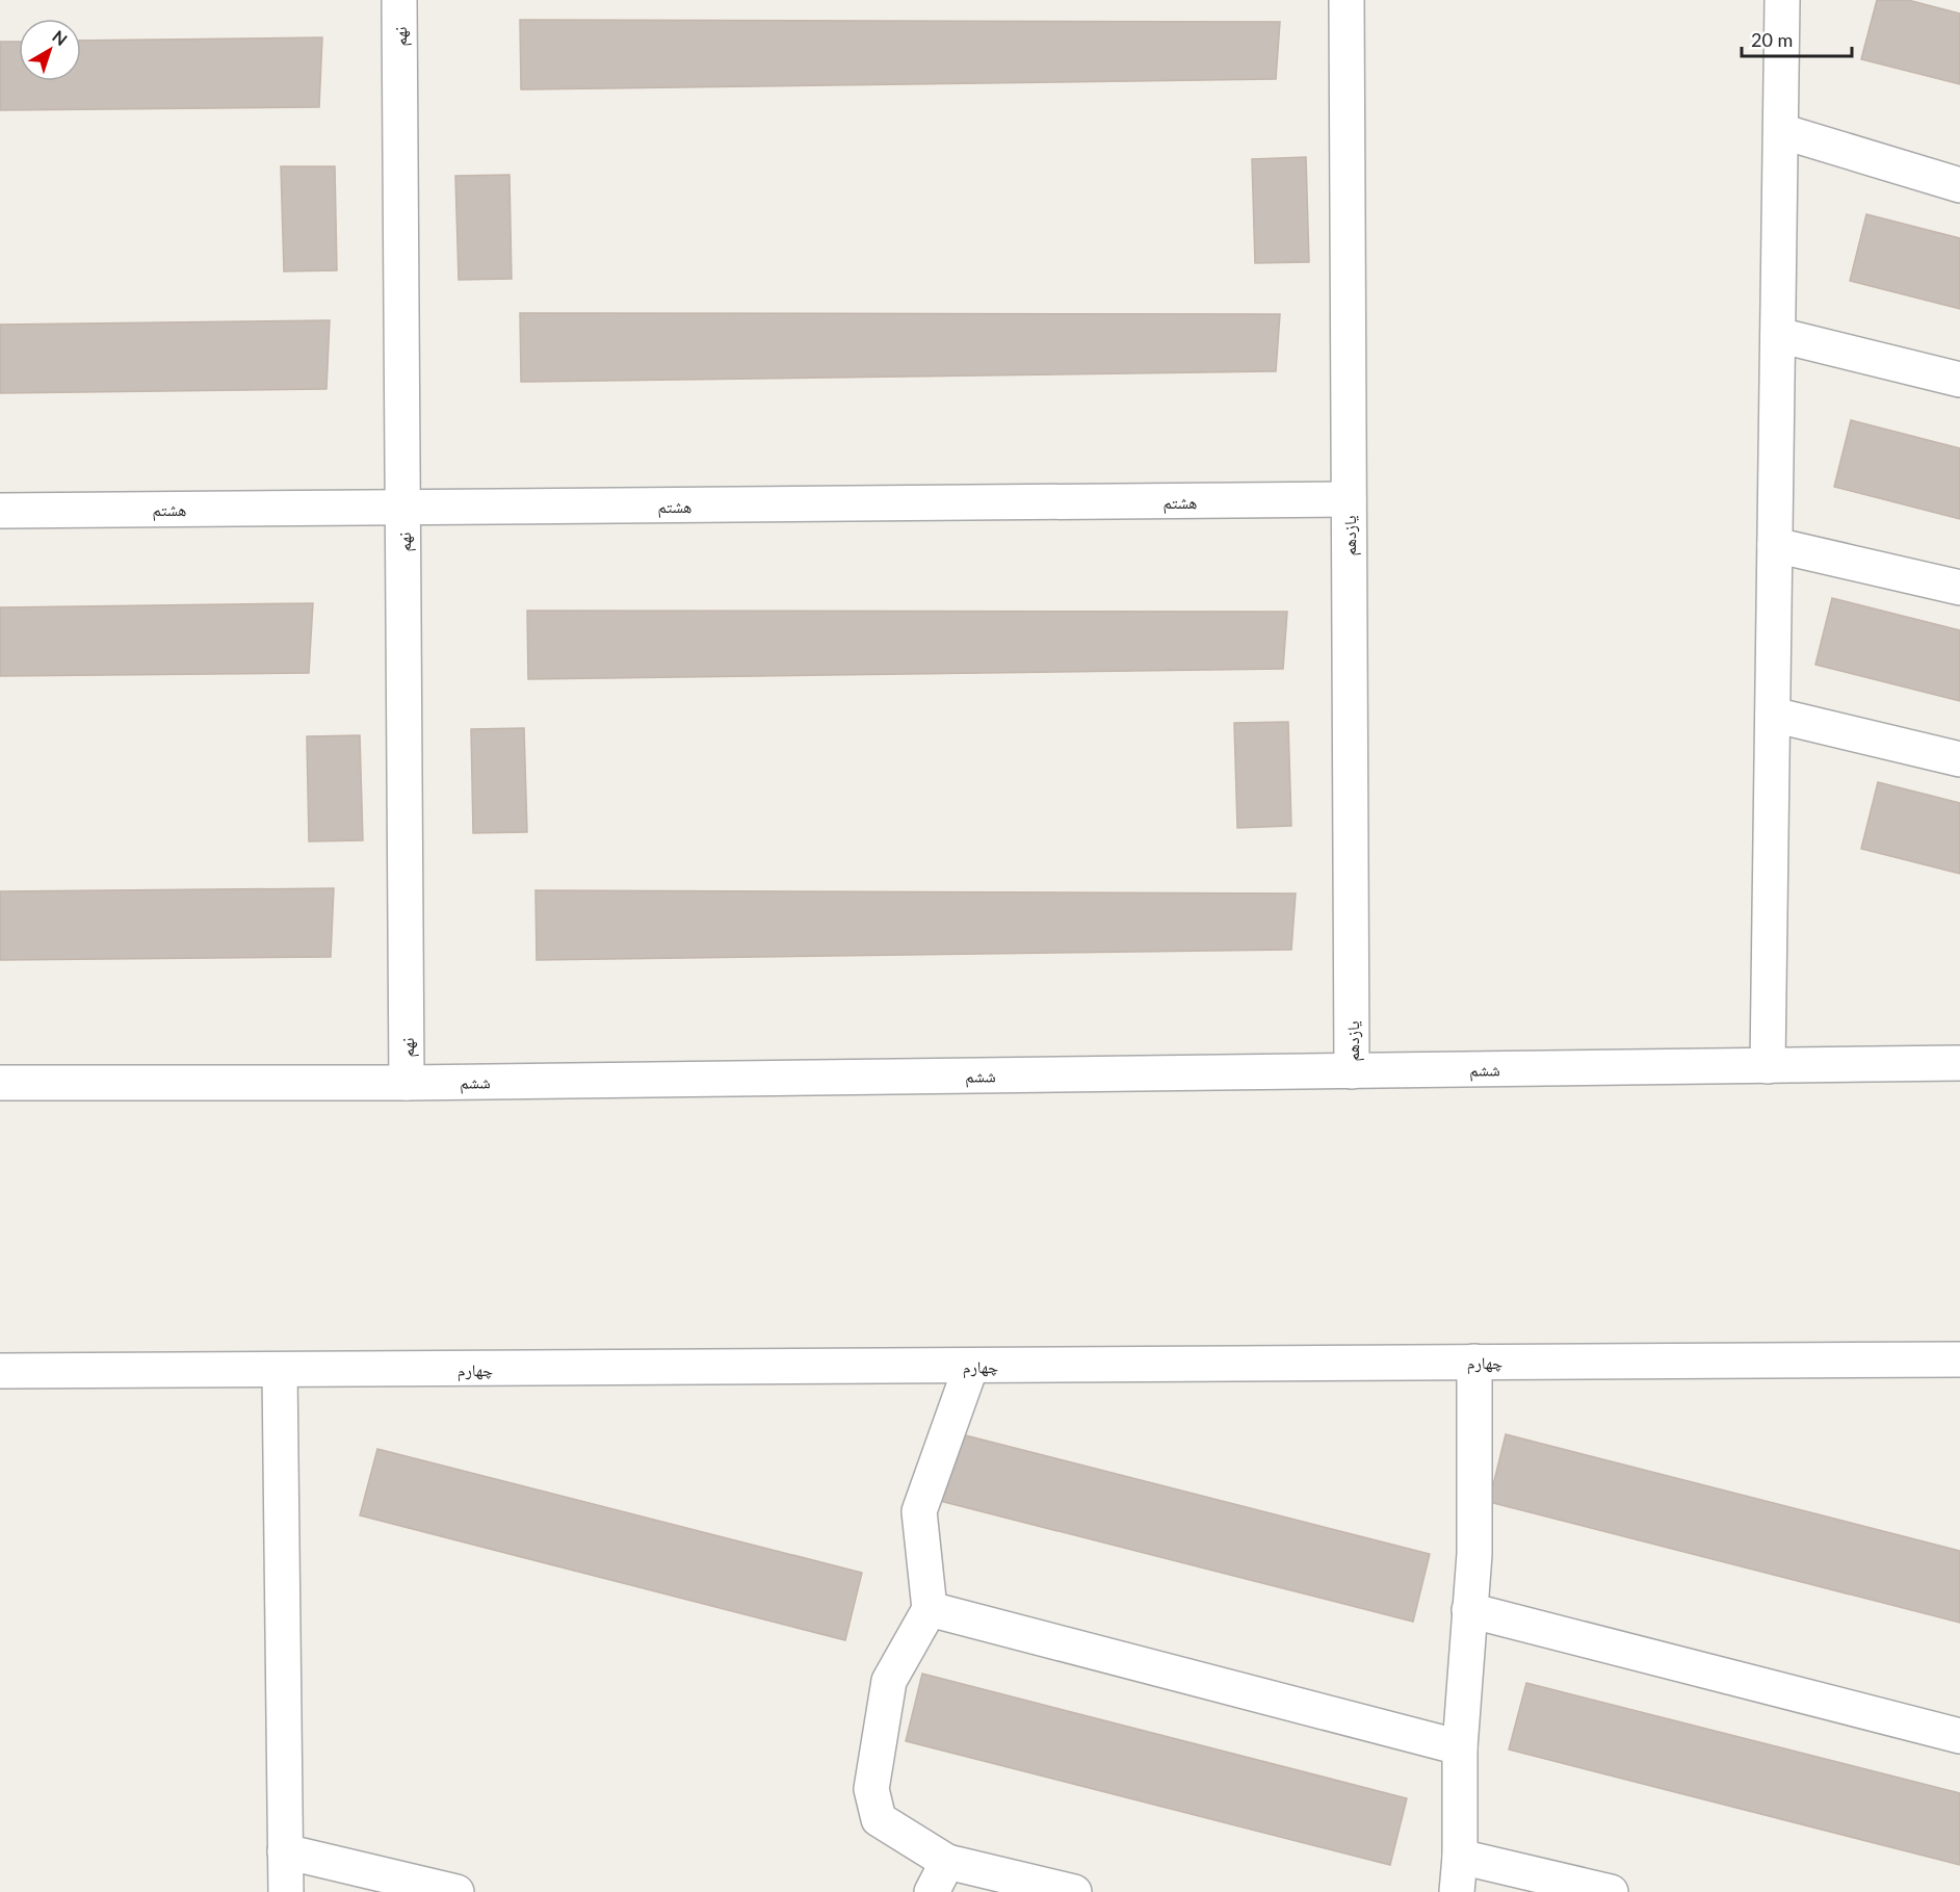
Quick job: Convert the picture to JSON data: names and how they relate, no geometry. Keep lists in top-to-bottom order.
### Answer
{
  "streets": {
    "street": [
      "نهم",
      "هشتم",
      "یازدهم",
      "ششم",
      "چهارم"
    ]
  },
  "crossings": [
    ["نهم", "هشتم"],
    ["نهم", "ششم"],
    ["هشتم", "یازدهم"],
    ["یازدهم", "ششم"]
  ],
  "scale_bar": "20 m",
  "north": "top right"
}
